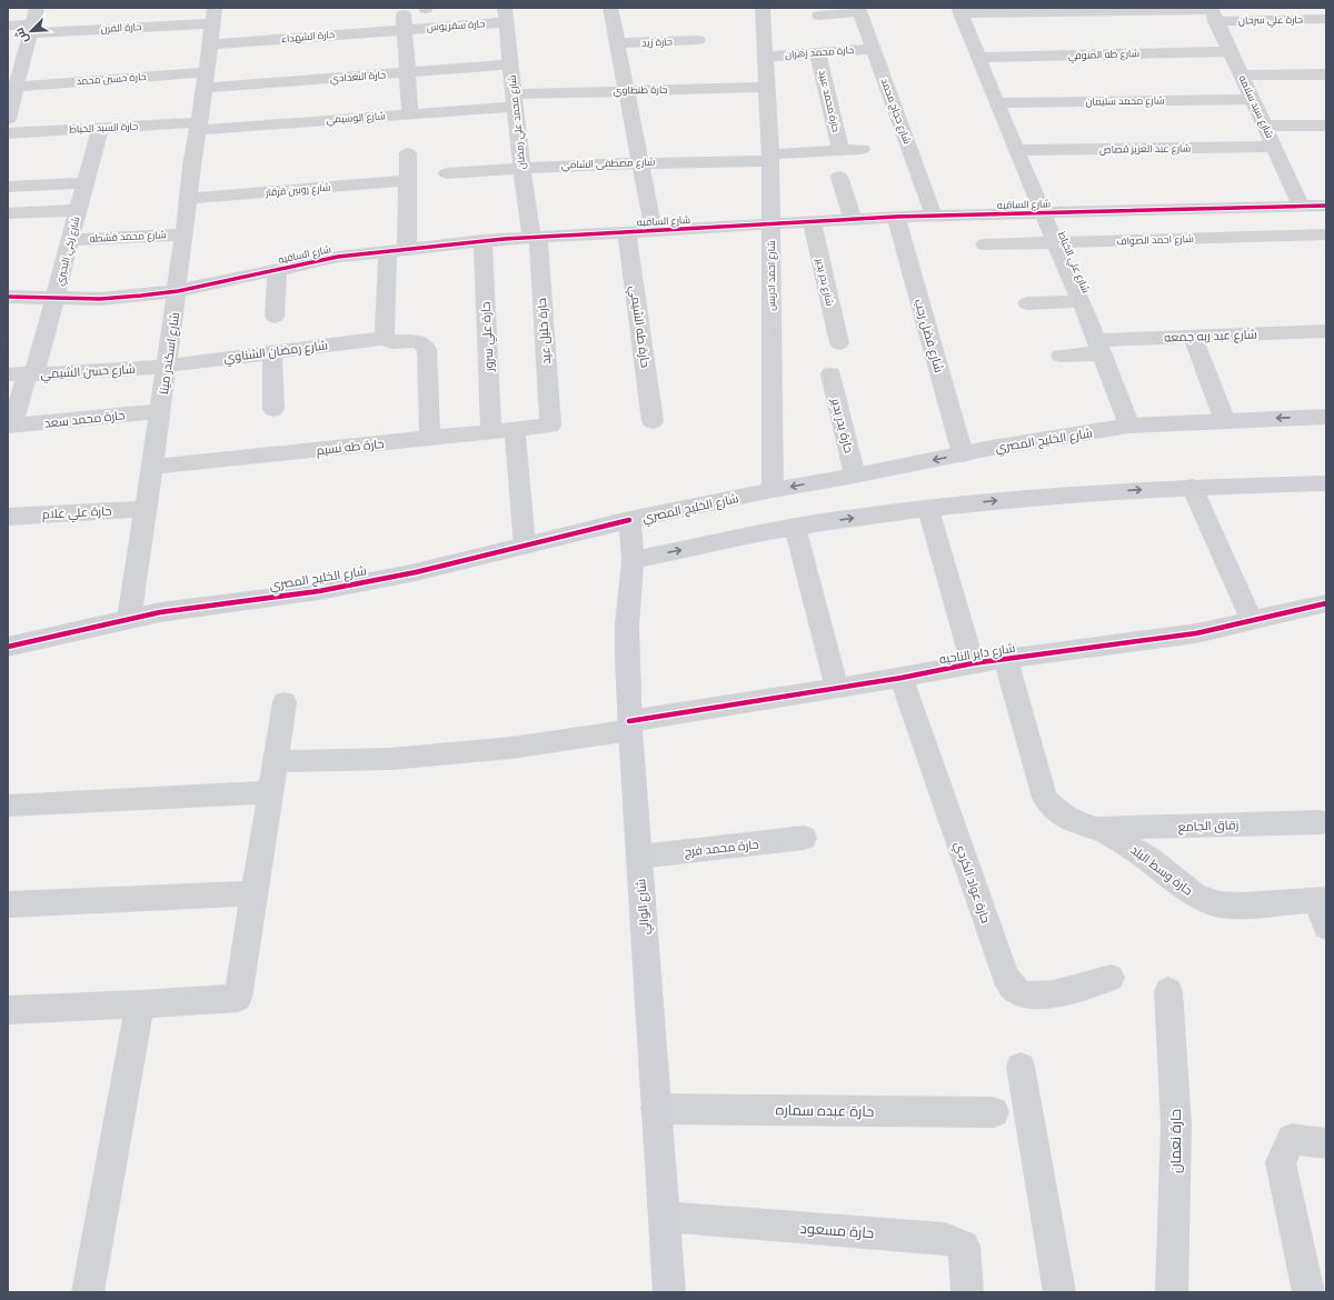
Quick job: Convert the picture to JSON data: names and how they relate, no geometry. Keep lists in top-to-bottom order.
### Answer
{
  "streets": {
    "main road": ["شارع الخليج المصري", "شارع الوالي"],
    "street": [
      "حارة علي سرحان",
      "حارة سقريوس",
      "حارة الفرن",
      "حارة الشهداء",
      "حارة زيد",
      "حارة محمد زهران",
      "شارع طه المنوفي",
      "حارة البغدادي",
      "حارة حسين محمد",
      "حارة طنطاوي",
      "حارة محمد عبيد",
      "شارع محمد سليمان",
      "شارع سيد سلامه",
      "شارع حجاج محمد",
      "شارع الوسيمي",
      "شارع محمد علي رمضان",
      "حارة السيد الخياط",
      "شارع عبد العزيز قصاص",
      "شارع مصطفى الشامي",
      "شارع روبين قرقار",
      "شارع الساقيه",
      "شارع محمد قشطه",
      "شارع احمد الصواف",
      "شارع زكي البحيري",
      "شارع علي الخياط",
      "شارع احمد ادريس",
      "شارع بدر بدير",
      "حارة طه الشيمي",
      "حارة خليل عيد",
      "شارع فضل رجب",
      "شارع عبد ربه جمعه",
      "حارة علي سرور",
      "شارع رمضان الشناوي",
      "شارع اسكندر مينا",
      "شارع حسن الشيمي",
      "حارة محمد سعد",
      "حارة بدر بدير",
      "حارة طه نسيم",
      "حارة علي علام",
      "شارع داير الناحيه",
      "زقاق الجامع",
      "حارة محمد فرج",
      "حارة وسط البلد",
      "حارة عواد الكردي",
      "حارة عبده سماره",
      "حارة نعمان",
      "حارة مسعود"
    ]
  },
  "crossings": [
    ["حارة علي سرحان", "شارع سيد سلامه"],
    ["حارة علي سرحان", "شارع علي الخياط"],
    ["حارة سقريوس", "حارة الشهداء"],
    ["حارة سقريوس", "شارع محمد علي رمضان"],
    ["حارة الفرن", "شارع اسكندر مينا"],
    ["حارة الشهداء", "شارع اسكندر مينا"],
    ["حارة محمد زهران", "حارة محمد عبيد"],
    ["حارة محمد زهران", "شارع حجاج محمد"],
    ["حارة محمد زهران", "شارع احمد ادريس"],
    ["شارع طه المنوفي", "شارع سيد سلامه"],
    ["شارع طه المنوفي", "شارع علي الخياط"],
    ["حارة البغدادي", "حارة حسين محمد"],
    ["حارة البغدادي", "شارع محمد علي رمضان"],
    ["حارة البغدادي", "شارع اسكندر مينا"],
    ["حارة حسين محمد", "شارع اسكندر مينا"],
    ["حارة طنطاوي", "شارع الوسيمي"],
    ["حارة طنطاوي", "شارع محمد علي رمضان"],
    ["حارة طنطاوي", "شارع احمد ادريس"],
    ["حارة محمد عبيد", "شارع مصطفى الشامي"],
    ["شارع محمد سليمان", "شارع سيد سلامه"],
    ["شارع محمد سليمان", "شارع علي الخياط"],
    ["شارع سيد سلامه", "شارع عبد العزيز قصاص"],
    ["شارع سيد سلامه", "شارع الساقيه"],
    ["شارع حجاج محمد", "شارع الساقيه"],
    ["شارع الوسيمي", "شارع محمد علي رمضان"],
    ["شارع الوسيمي", "حارة السيد الخياط"],
    ["شارع الوسيمي", "شارع اسكندر مينا"],
    ["شارع محمد علي رمضان", "شارع مصطفى الشامي"],
    ["شارع محمد علي رمضان", "شارع الساقيه"],
    ["شارع محمد علي رمضان", "حارة خليل عيد"],
    ["حارة السيد الخياط", "شارع زكي البحيري"],
    ["حارة السيد الخياط", "شارع اسكندر مينا"],
    ["شارع عبد العزيز قصاص", "شارع علي الخياط"],
    ["شارع مصطفى الشامي", "شارع احمد ادريس"],
    ["شارع روبين قرقار", "شارع اسكندر مينا"],
    ["شارع الساقيه", "شارع زكي البحيري"],
    ["شارع الساقيه", "شارع علي الخياط"],
    ["شارع الساقيه", "شارع احمد ادريس"],
    ["شارع الساقيه", "شارع بدر بدير"],
    ["شارع الساقيه", "حارة طه الشيمي"],
    ["شارع الساقيه", "حارة خليل عيد"],
    ["شارع الساقيه", "شارع فضل رجب"],
    ["شارع الساقيه", "حارة علي سرور"],
    ["شارع الساقيه", "شارع اسكندر مينا"],
    ["شارع محمد قشطه", "شارع زكي البحيري"],
    ["شارع محمد قشطه", "شارع اسكندر مينا"],
    ["شارع احمد الصواف", "شارع علي الخياط"],
    ["شارع زكي البحيري", "شارع حسن الشيمي"],
    ["شارع زكي البحيري", "حارة محمد سعد"],
    ["شارع علي الخياط", "شارع عبد ربه جمعه"],
    ["شارع علي الخياط", "شارع الخليج المصري"],
    ["شارع احمد ادريس", "شارع الخليج المصري"],
    ["حارة خليل عيد", "حارة طه نسيم"],
    ["شارع فضل رجب", "شارع الخليج المصري"],
    ["حارة علي سرور", "حارة طه نسيم"],
    ["شارع رمضان الشناوي", "شارع اسكندر مينا"],
    ["شارع رمضان الشناوي", "شارع حسن الشيمي"],
    ["شارع رمضان الشناوي", "حارة طه نسيم"],
    ["شارع اسكندر مينا", "شارع حسن الشيمي"],
    ["شارع اسكندر مينا", "حارة محمد سعد"],
    ["شارع اسكندر مينا", "شارع الخليج المصري"],
    ["شارع اسكندر مينا", "حارة طه نسيم"],
    ["شارع اسكندر مينا", "حارة علي علام"],
    ["حارة بدر بدير", "شارع الخليج المصري"],
    ["شارع الخليج المصري", "شارع الوالي"],
    ["شارع داير الناحيه", "حارة وسط البلد"],
    ["شارع داير الناحيه", "حارة عواد الكردي"],
    ["شارع داير الناحيه", "شارع الوالي"],
    ["زقاق الجامع", "حارة وسط البلد"],
    ["حارة محمد فرج", "شارع الوالي"],
    ["شارع الوالي", "حارة عبده سماره"],
    ["شارع الوالي", "حارة مسعود"]
  ],
  "north": "bottom left"
}
